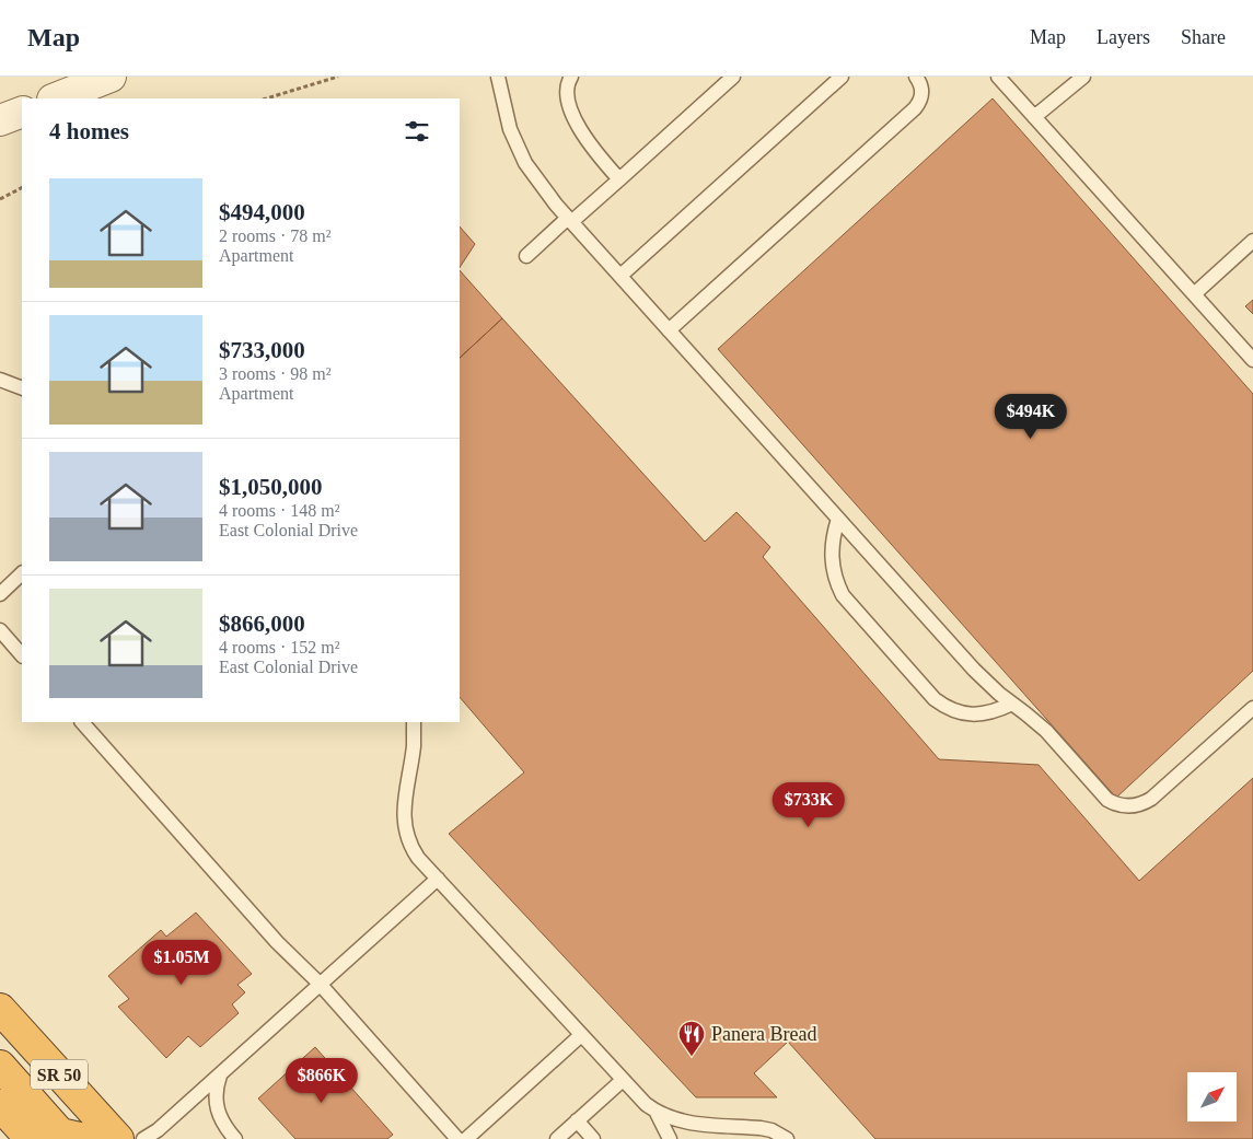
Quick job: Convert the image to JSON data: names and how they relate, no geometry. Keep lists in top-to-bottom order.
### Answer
{
  "streets": {
    "highway": ["SR 50"]
  },
  "places": {
    "restaurant": ["Panera Bread"]
  },
  "north": "top right",
  "page": {
    "header": "Map",
    "nav": ["Map", "Layers", "Share"],
    "heading": "4 homes",
    "list": [
      {
        "name": "$494,000",
        "note": "2 rooms · 78 m² · Apartment"
      },
      {
        "name": "$733,000",
        "note": "3 rooms · 98 m² · Apartment"
      },
      {
        "name": "$1,050,000",
        "note": "4 rooms · 148 m² · East Colonial Drive"
      },
      {
        "name": "$866,000",
        "note": "4 rooms · 152 m² · East Colonial Drive"
      }
    ],
    "price": [
      "$494K",
      "$733K",
      "$1.05M",
      "$866K"
    ]
  }
}
